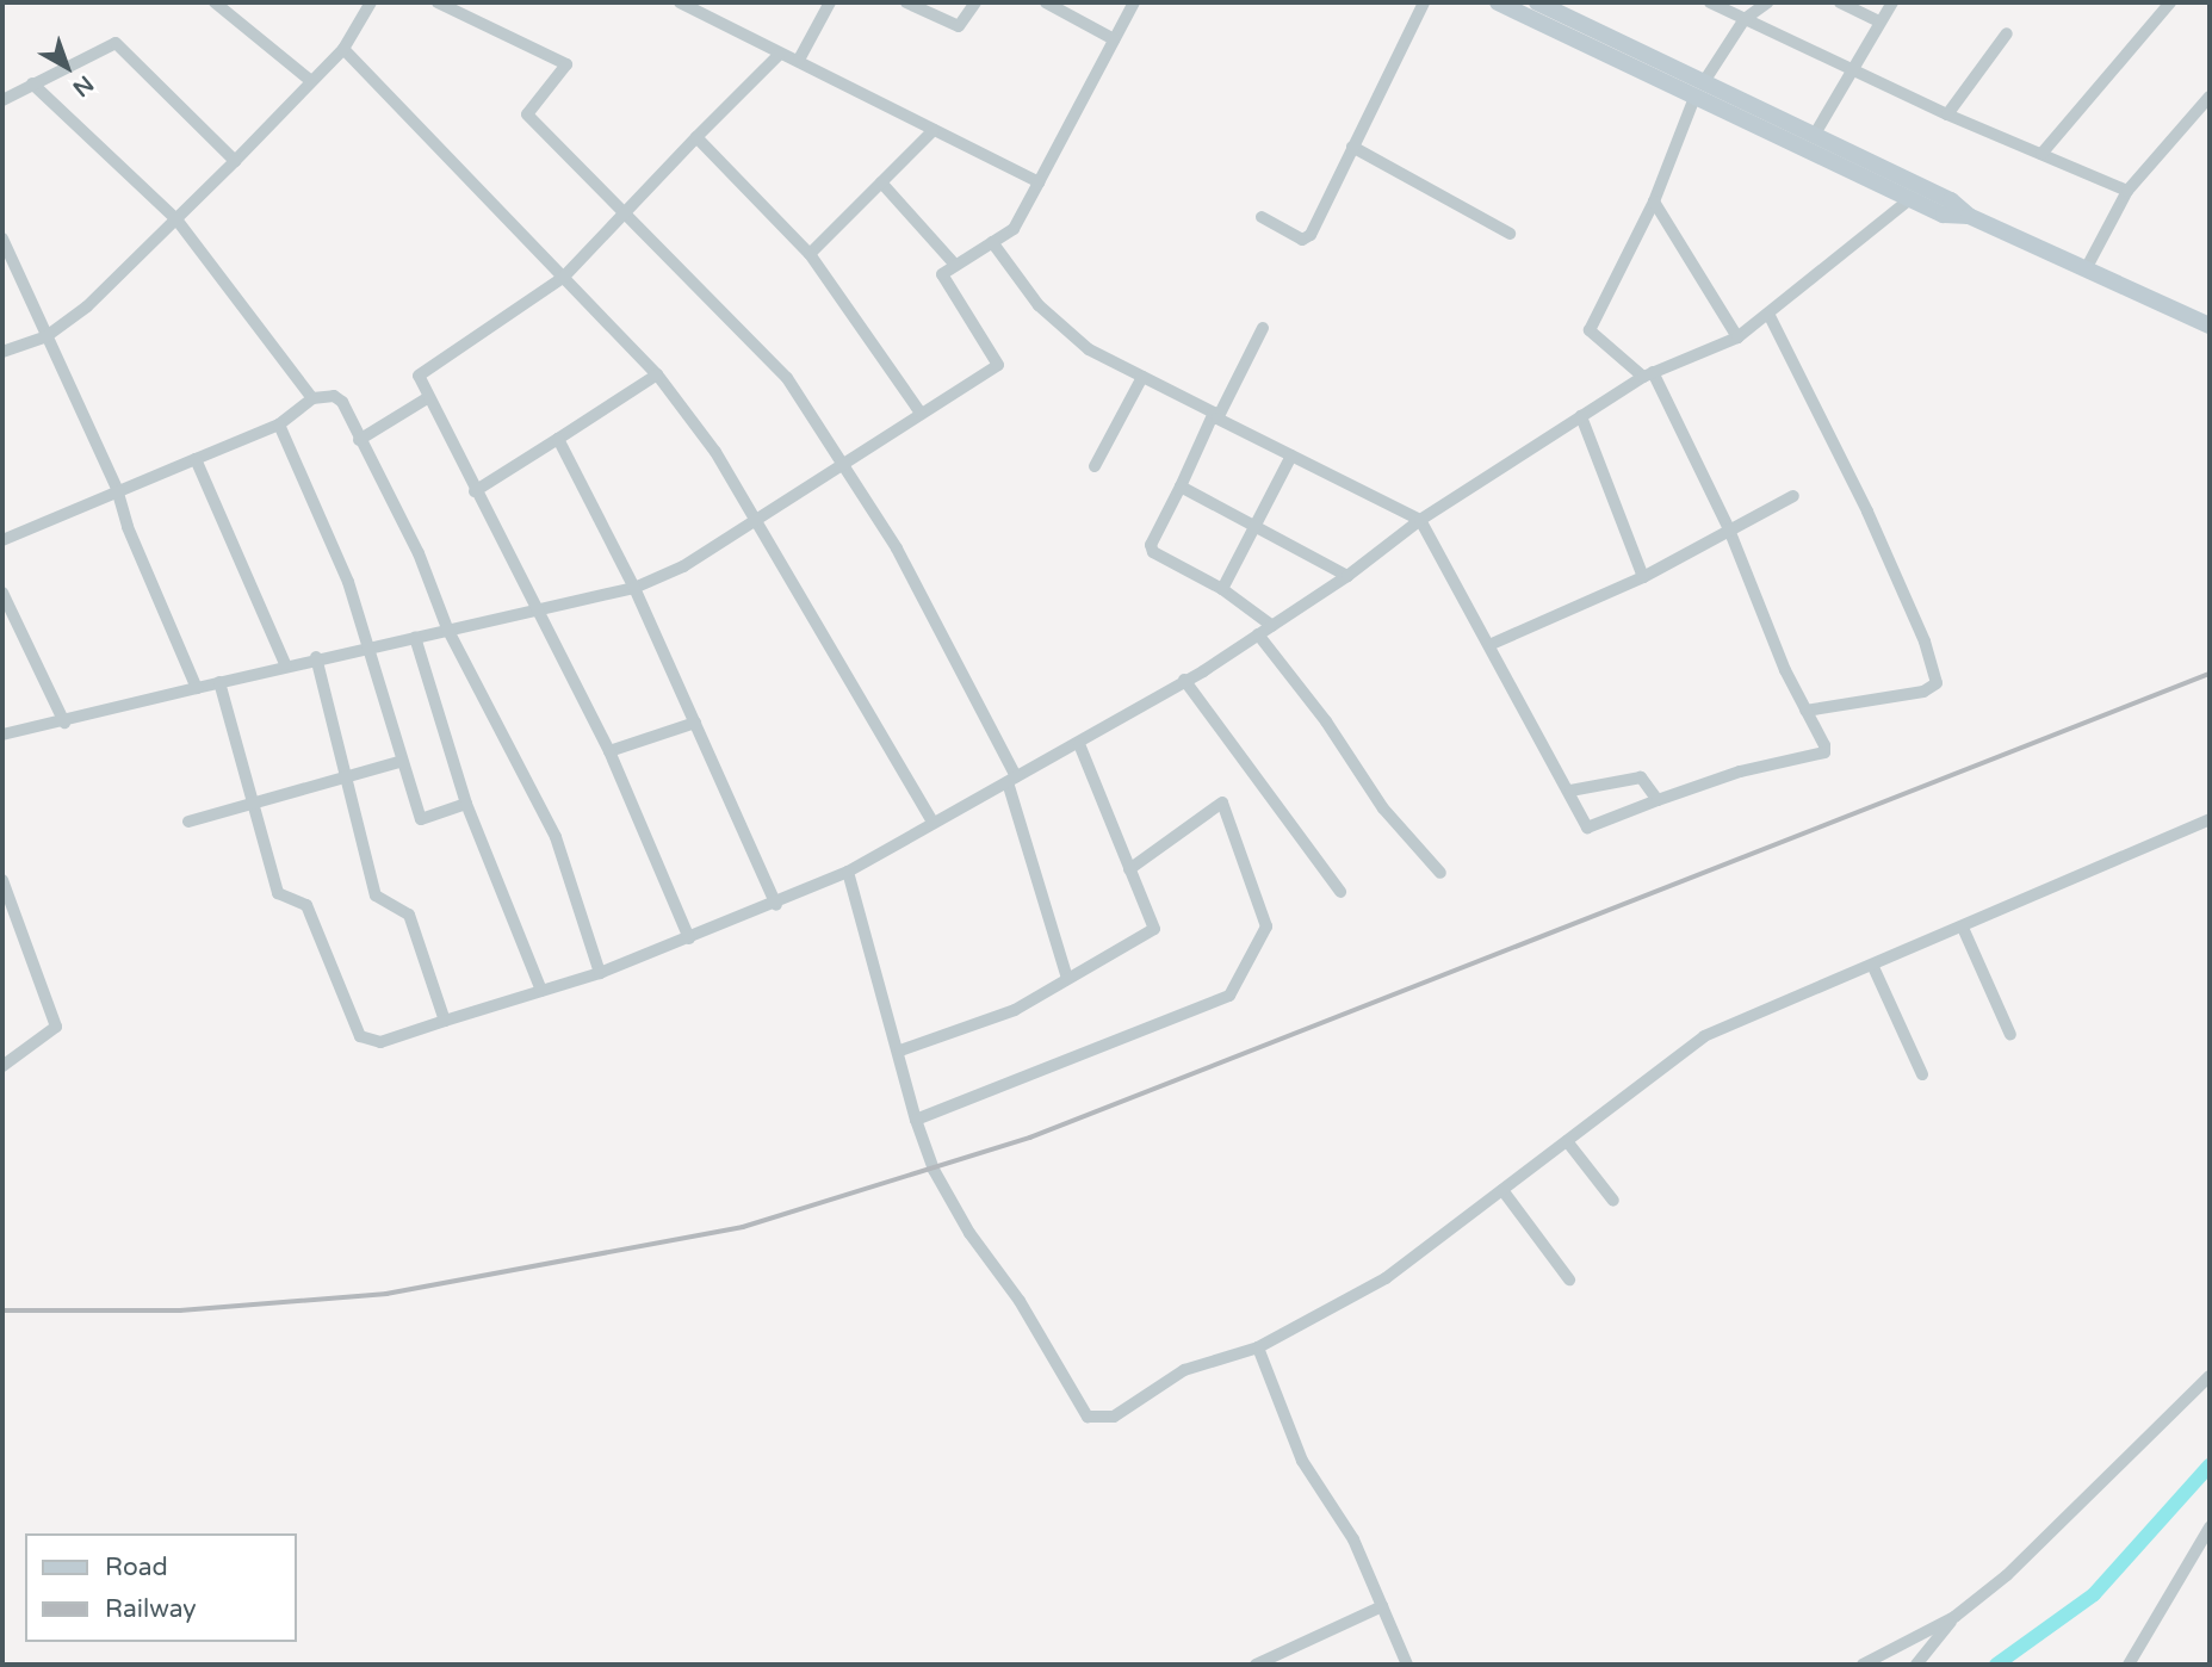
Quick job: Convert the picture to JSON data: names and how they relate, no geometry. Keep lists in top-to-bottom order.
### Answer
{
  "legend": ["Road", "Railway"],
  "north": "bottom right"
}
